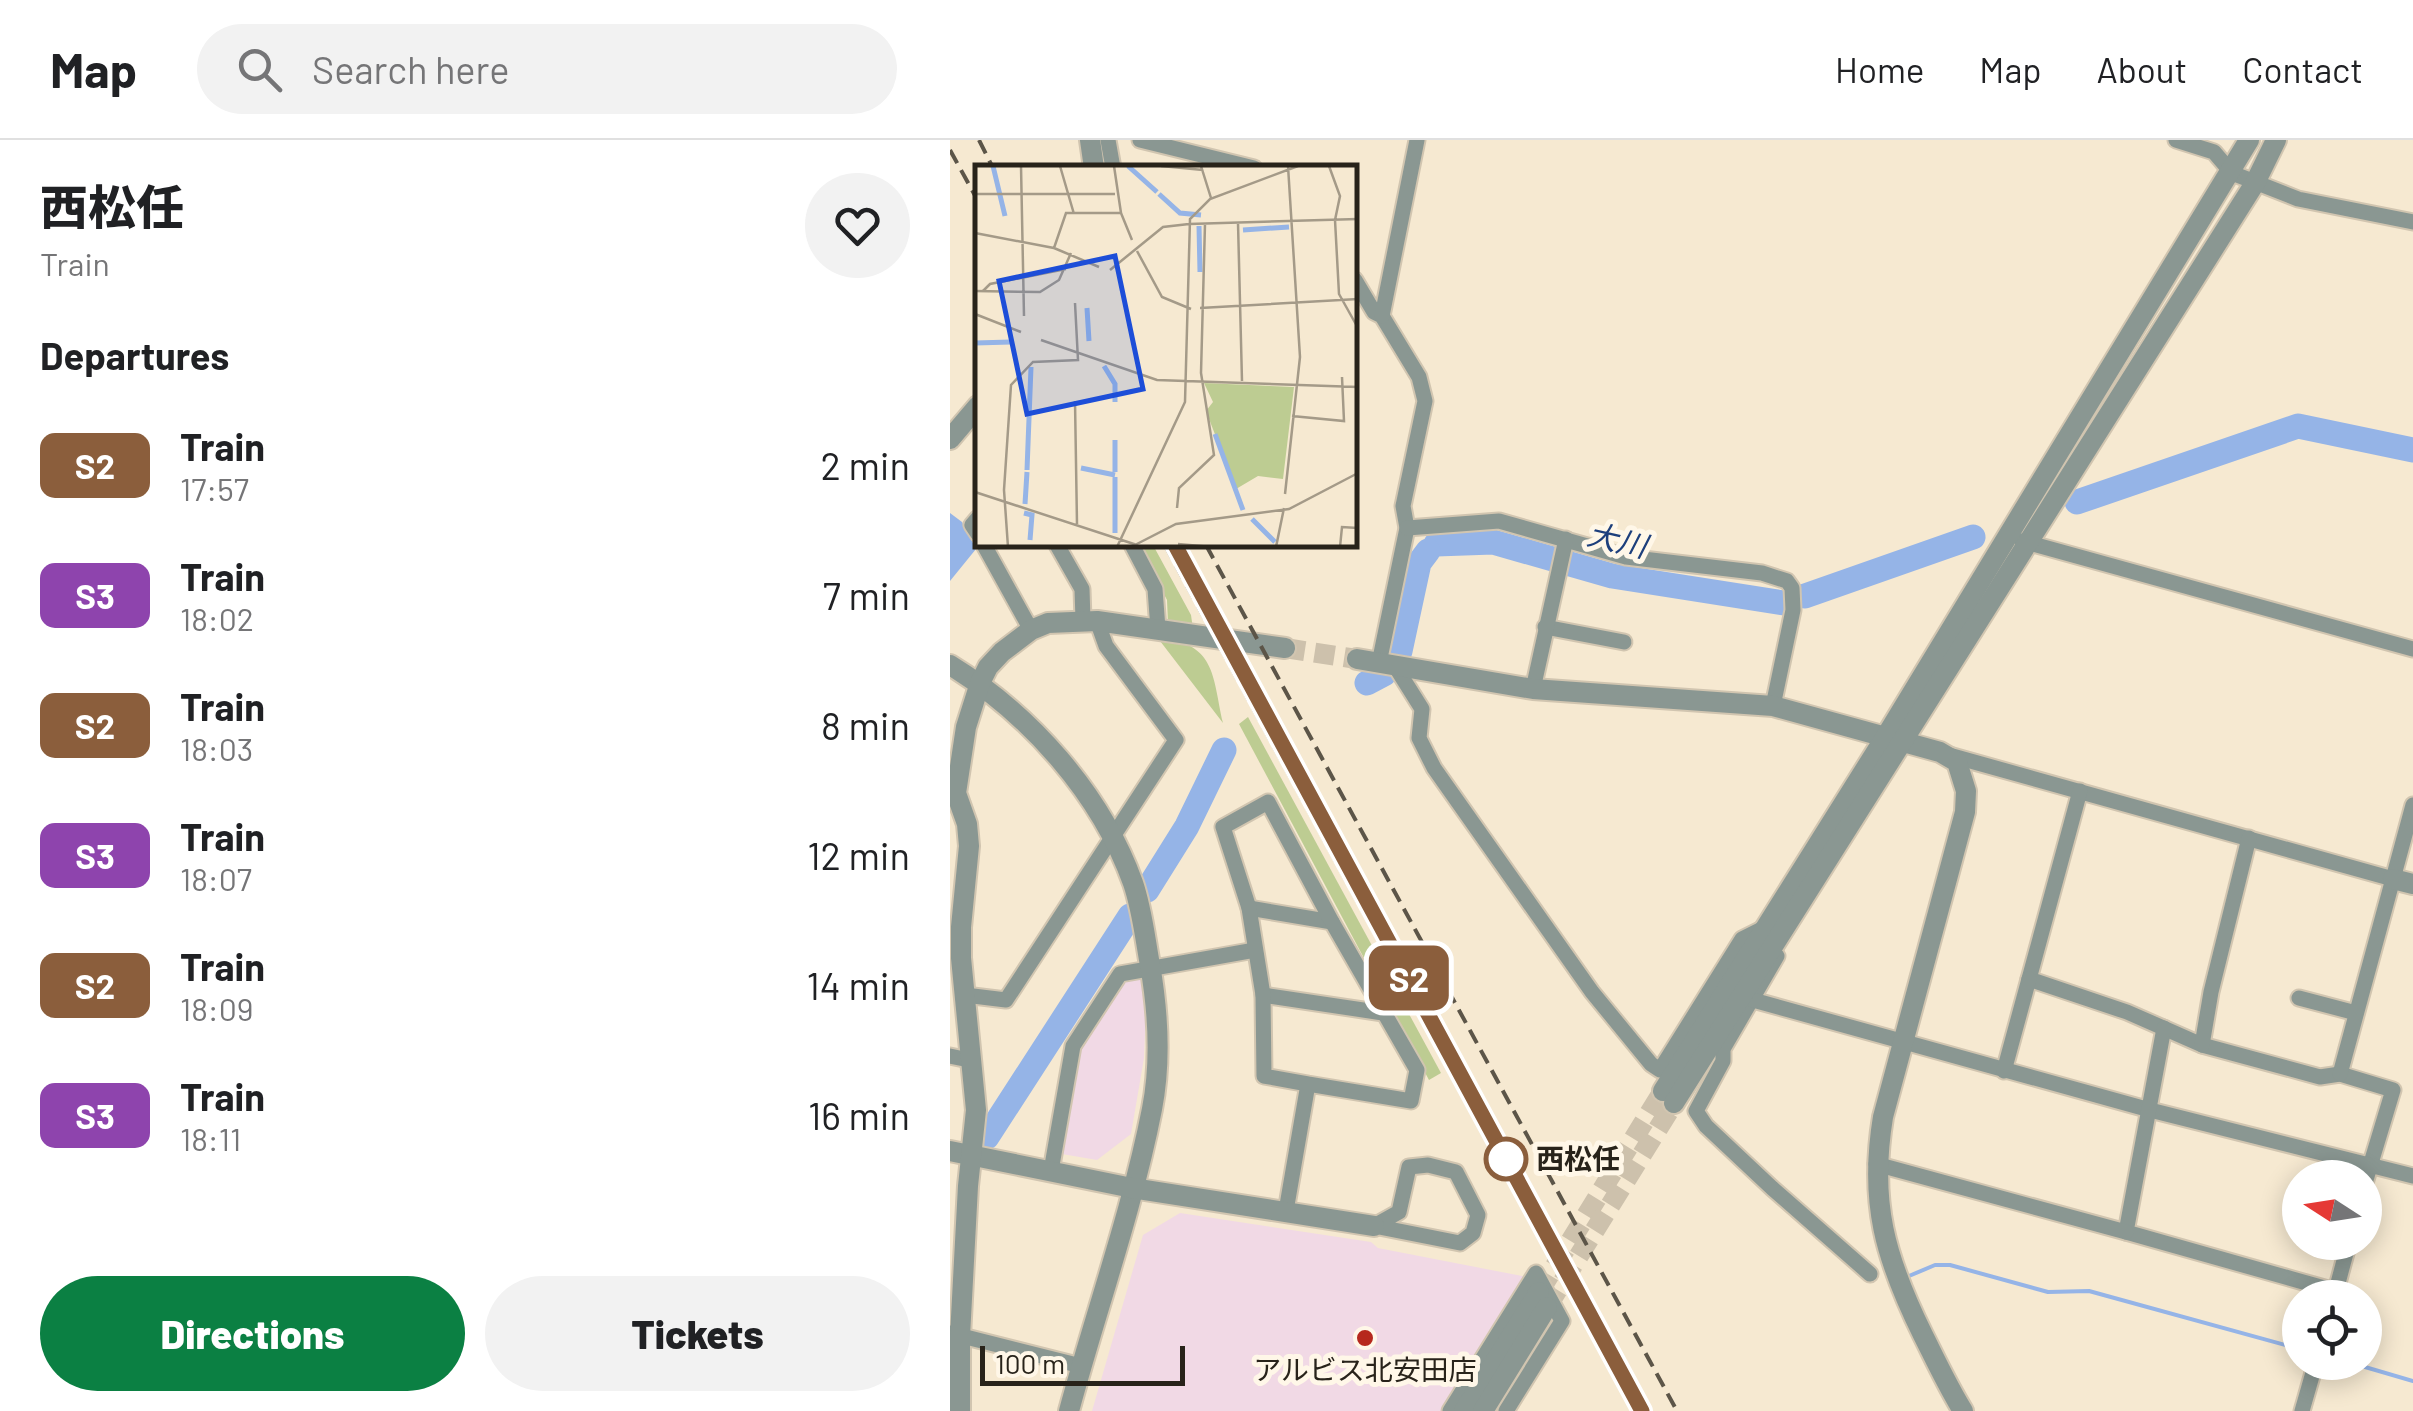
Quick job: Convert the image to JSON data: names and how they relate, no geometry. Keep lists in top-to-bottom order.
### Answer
{
  "water": ["大川"],
  "places": ["西松任", "アルビス北安田店"],
  "scale_bar": "100 m",
  "north": "left",
  "page": {
    "header": "Map",
    "search": "Search here",
    "nav": [
      "Home",
      "Map",
      "About",
      "Contact"
    ],
    "heading": [
      ["西松任", "Train"],
      "Departures"
    ],
    "on_map": "S2",
    "list": [
      {
        "mark": "S2",
        "name": "Train",
        "note": "17:57",
        "value": "2 min"
      },
      {
        "mark": "S3",
        "name": "Train",
        "note": "18:02",
        "value": "7 min"
      },
      {
        "mark": "S2",
        "name": "Train",
        "note": "18:03",
        "value": "8 min"
      },
      {
        "mark": "S3",
        "name": "Train",
        "note": "18:07",
        "value": "12 min"
      },
      {
        "mark": "S2",
        "name": "Train",
        "note": "18:09",
        "value": "14 min"
      },
      {
        "mark": "S3",
        "name": "Train",
        "note": "18:11",
        "value": "16 min"
      }
    ],
    "buttons": ["Directions", "Tickets"],
    "scale": "100 m"
  }
}
